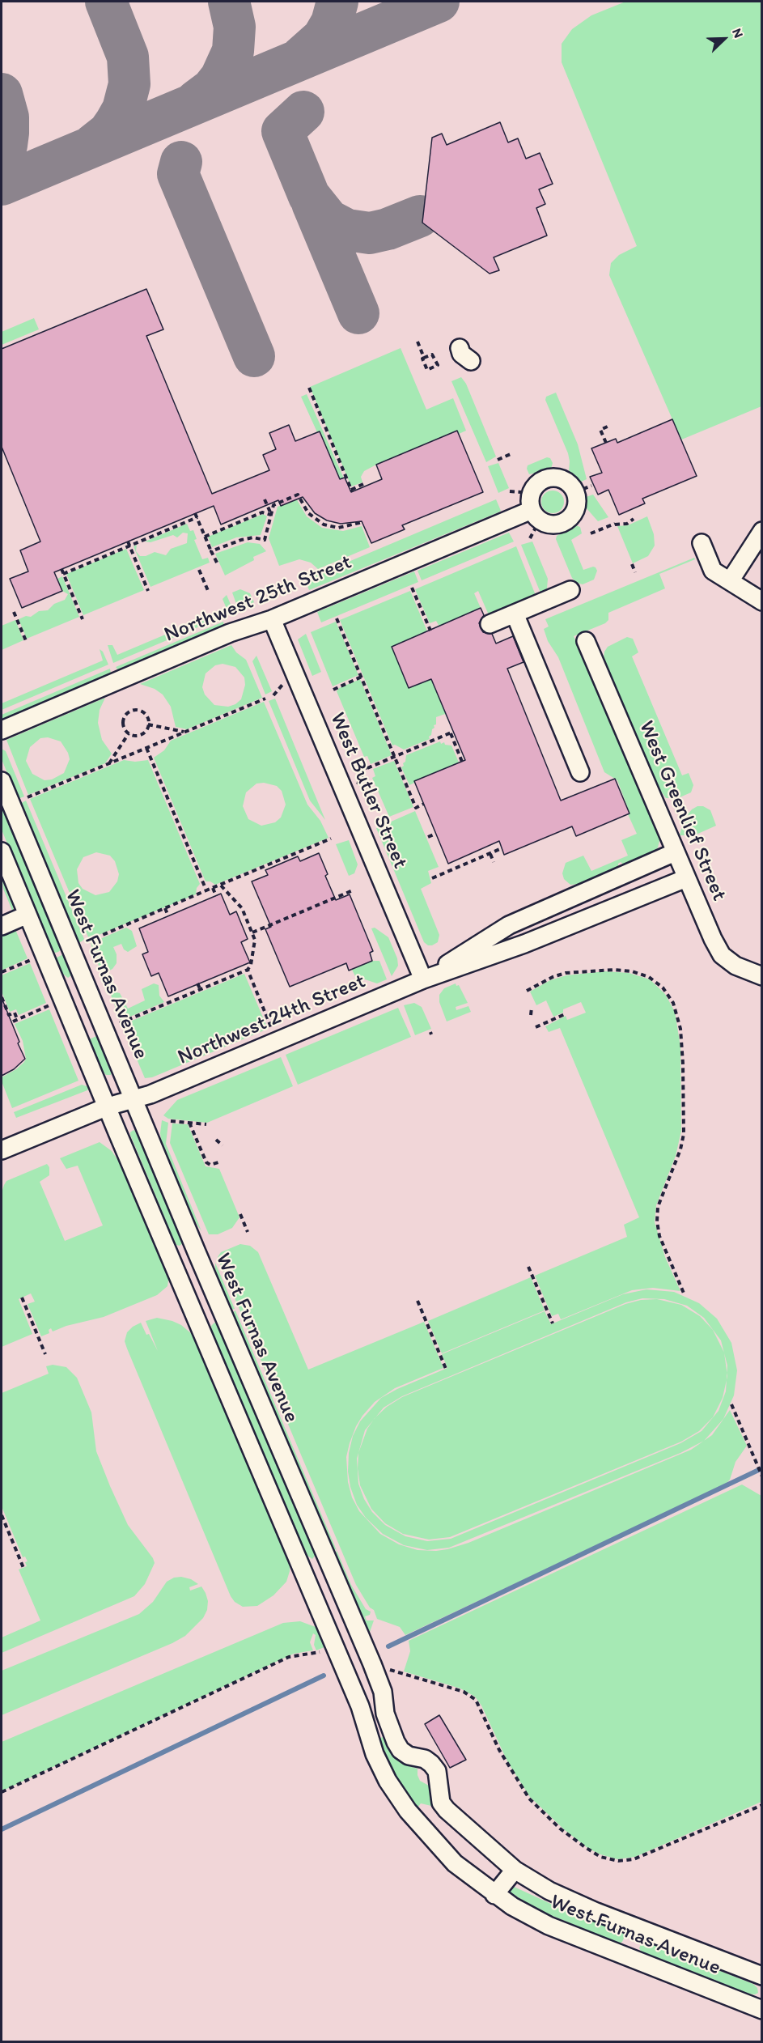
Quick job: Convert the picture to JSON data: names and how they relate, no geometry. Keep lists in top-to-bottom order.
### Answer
{
  "streets": {
    "lane": [
      "Northwest 25th Street",
      "West Butler Street",
      "West Greenlief Street",
      "West Furnas Avenue",
      "Northwest 24th Street"
    ]
  },
  "crossings": [
    ["Northwest 25th Street", "West Butler Street"],
    ["West Butler Street", "Northwest 24th Street"],
    ["West Greenlief Street", "Northwest 24th Street"],
    ["West Furnas Avenue", "Northwest 24th Street"]
  ],
  "north": "top right"
}
